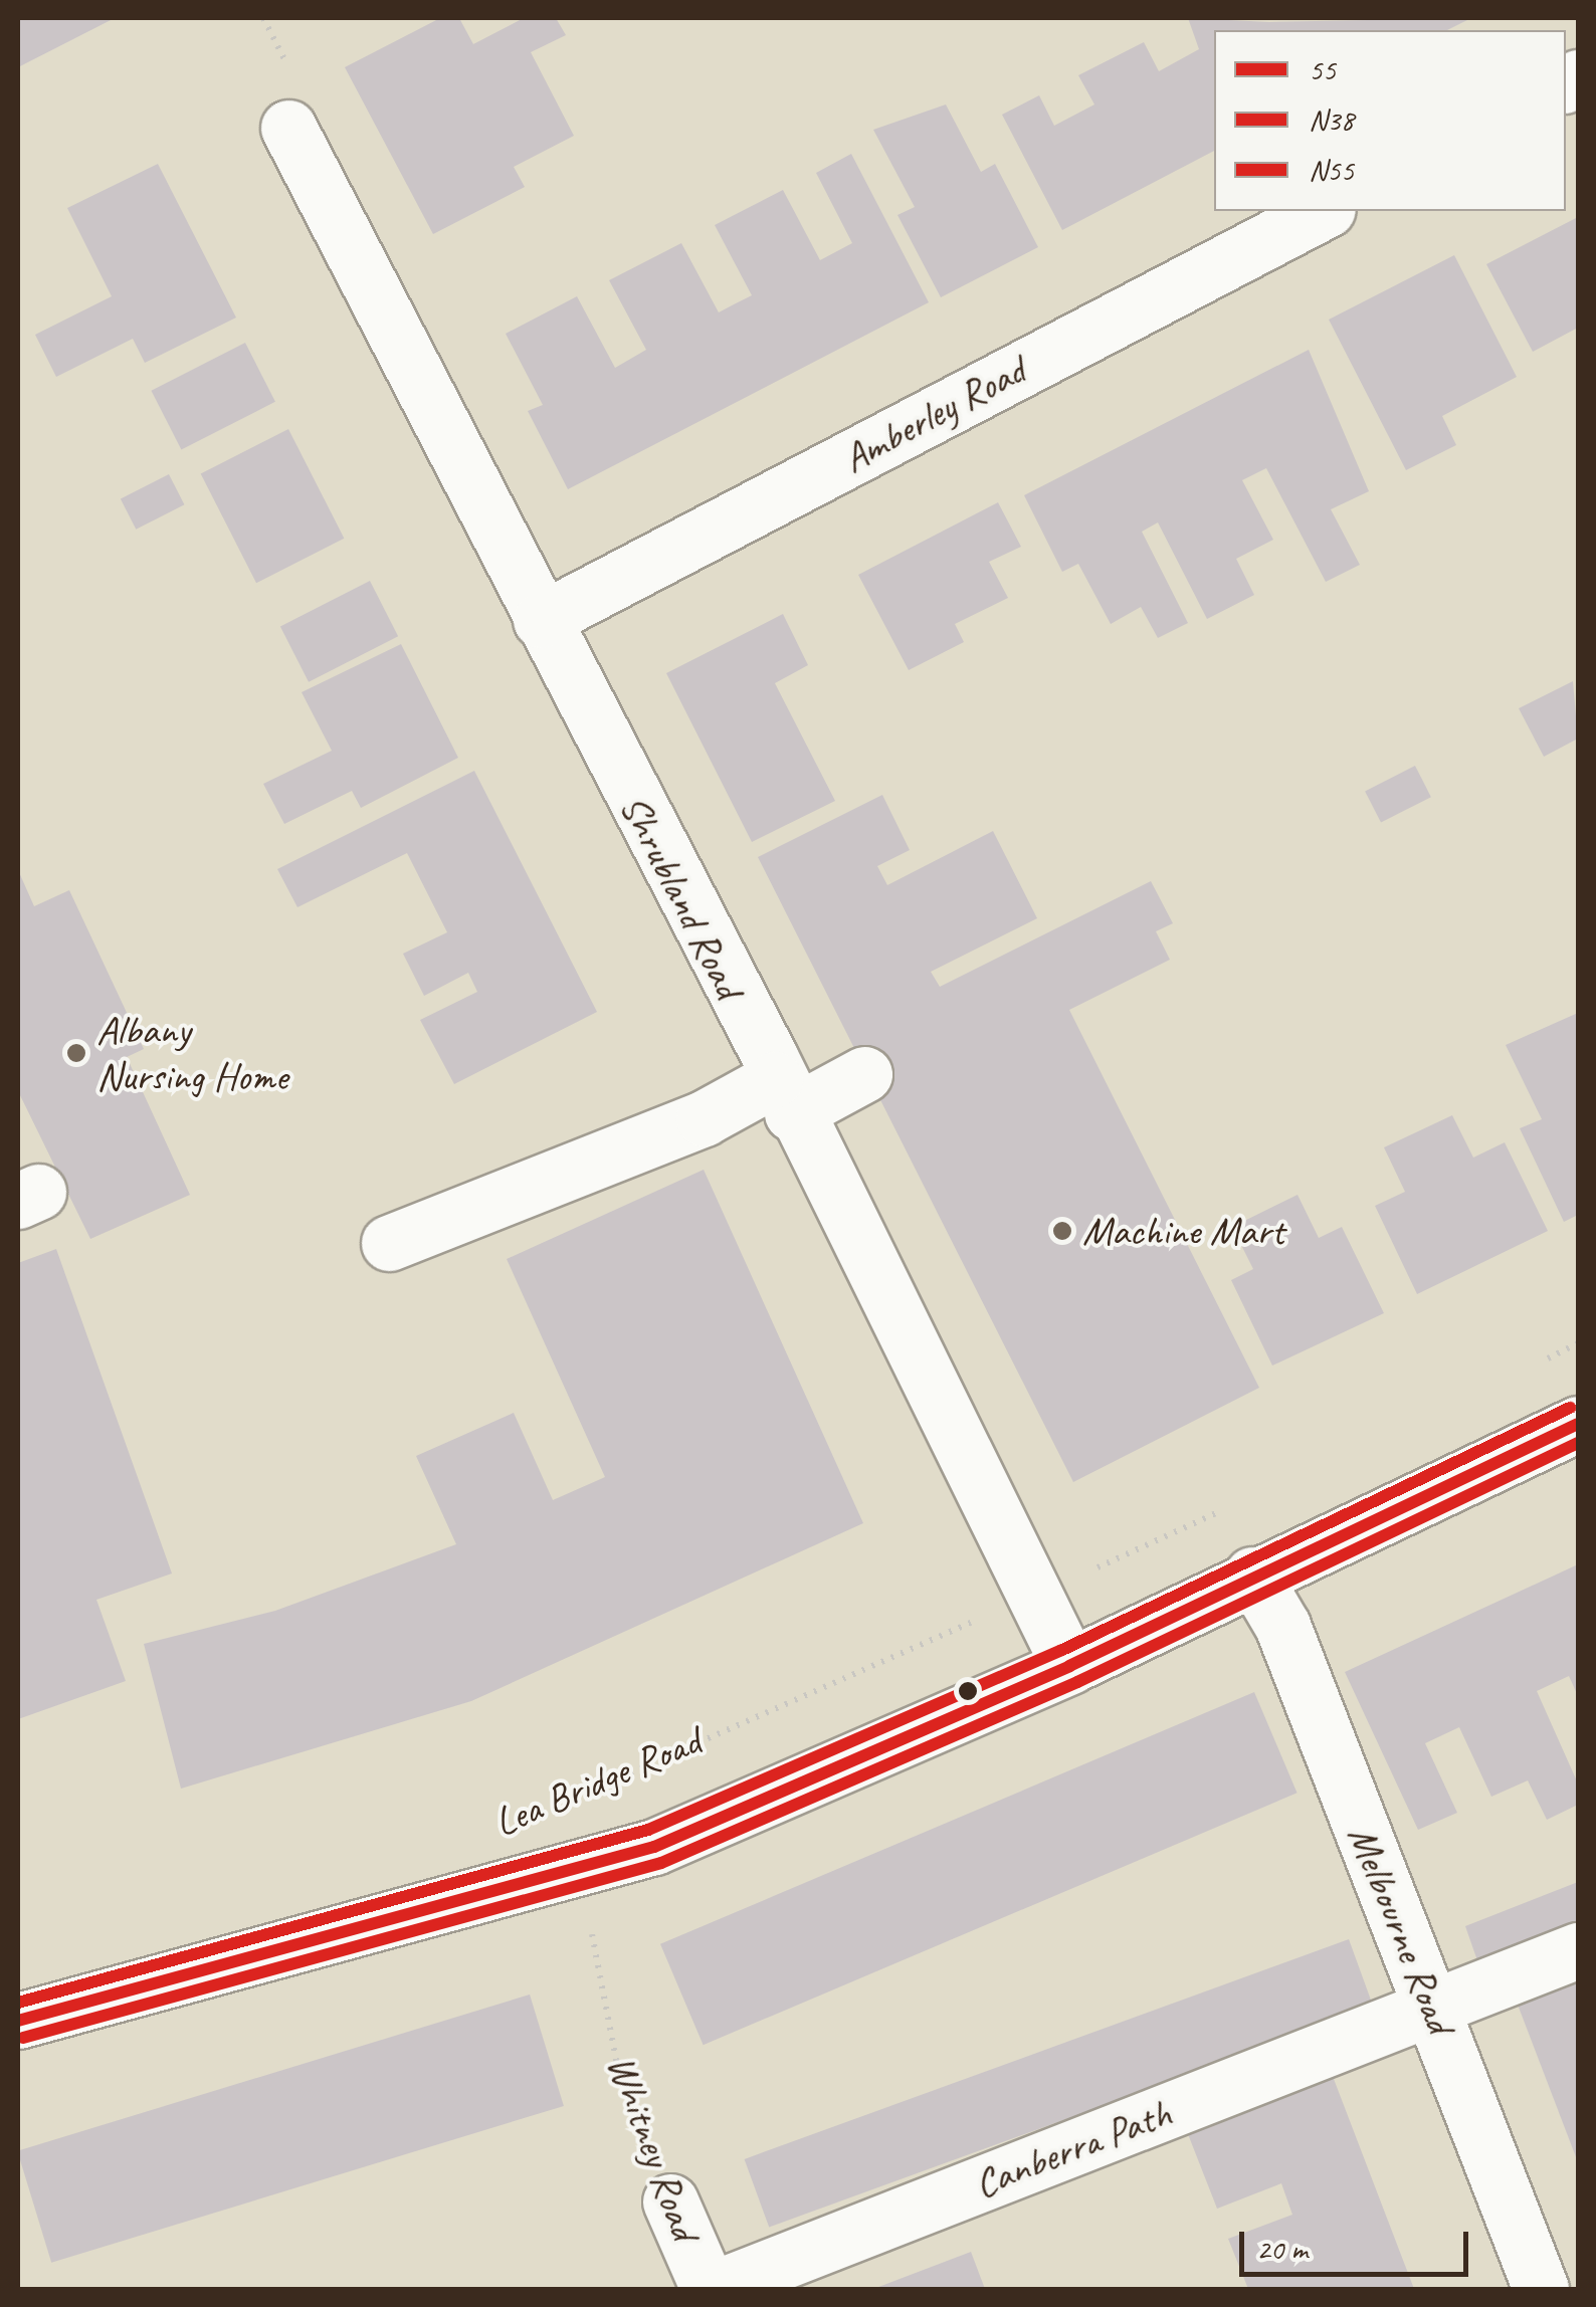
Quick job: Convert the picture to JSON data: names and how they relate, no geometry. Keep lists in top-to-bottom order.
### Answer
{
  "streets": {
    "street": [
      "Amberley Road",
      "Shrubland Road",
      "Lea Bridge Road",
      "Melbourne Road",
      "Whitney Road",
      "Canberra Path"
    ]
  },
  "crossings": [
    ["Amberley Road", "Shrubland Road"],
    ["Shrubland Road", "Lea Bridge Road"],
    ["Lea Bridge Road", "Melbourne Road"],
    ["Melbourne Road", "Canberra Path"],
    ["Whitney Road", "Canberra Path"]
  ],
  "places": ["Albany Nursing Home", "Machine Mart"],
  "lines": ["transit line N55", "transit line 55", "transit line N38"],
  "legend": ["55", "N38", "N55"],
  "scale_bar": "20 m"
}
